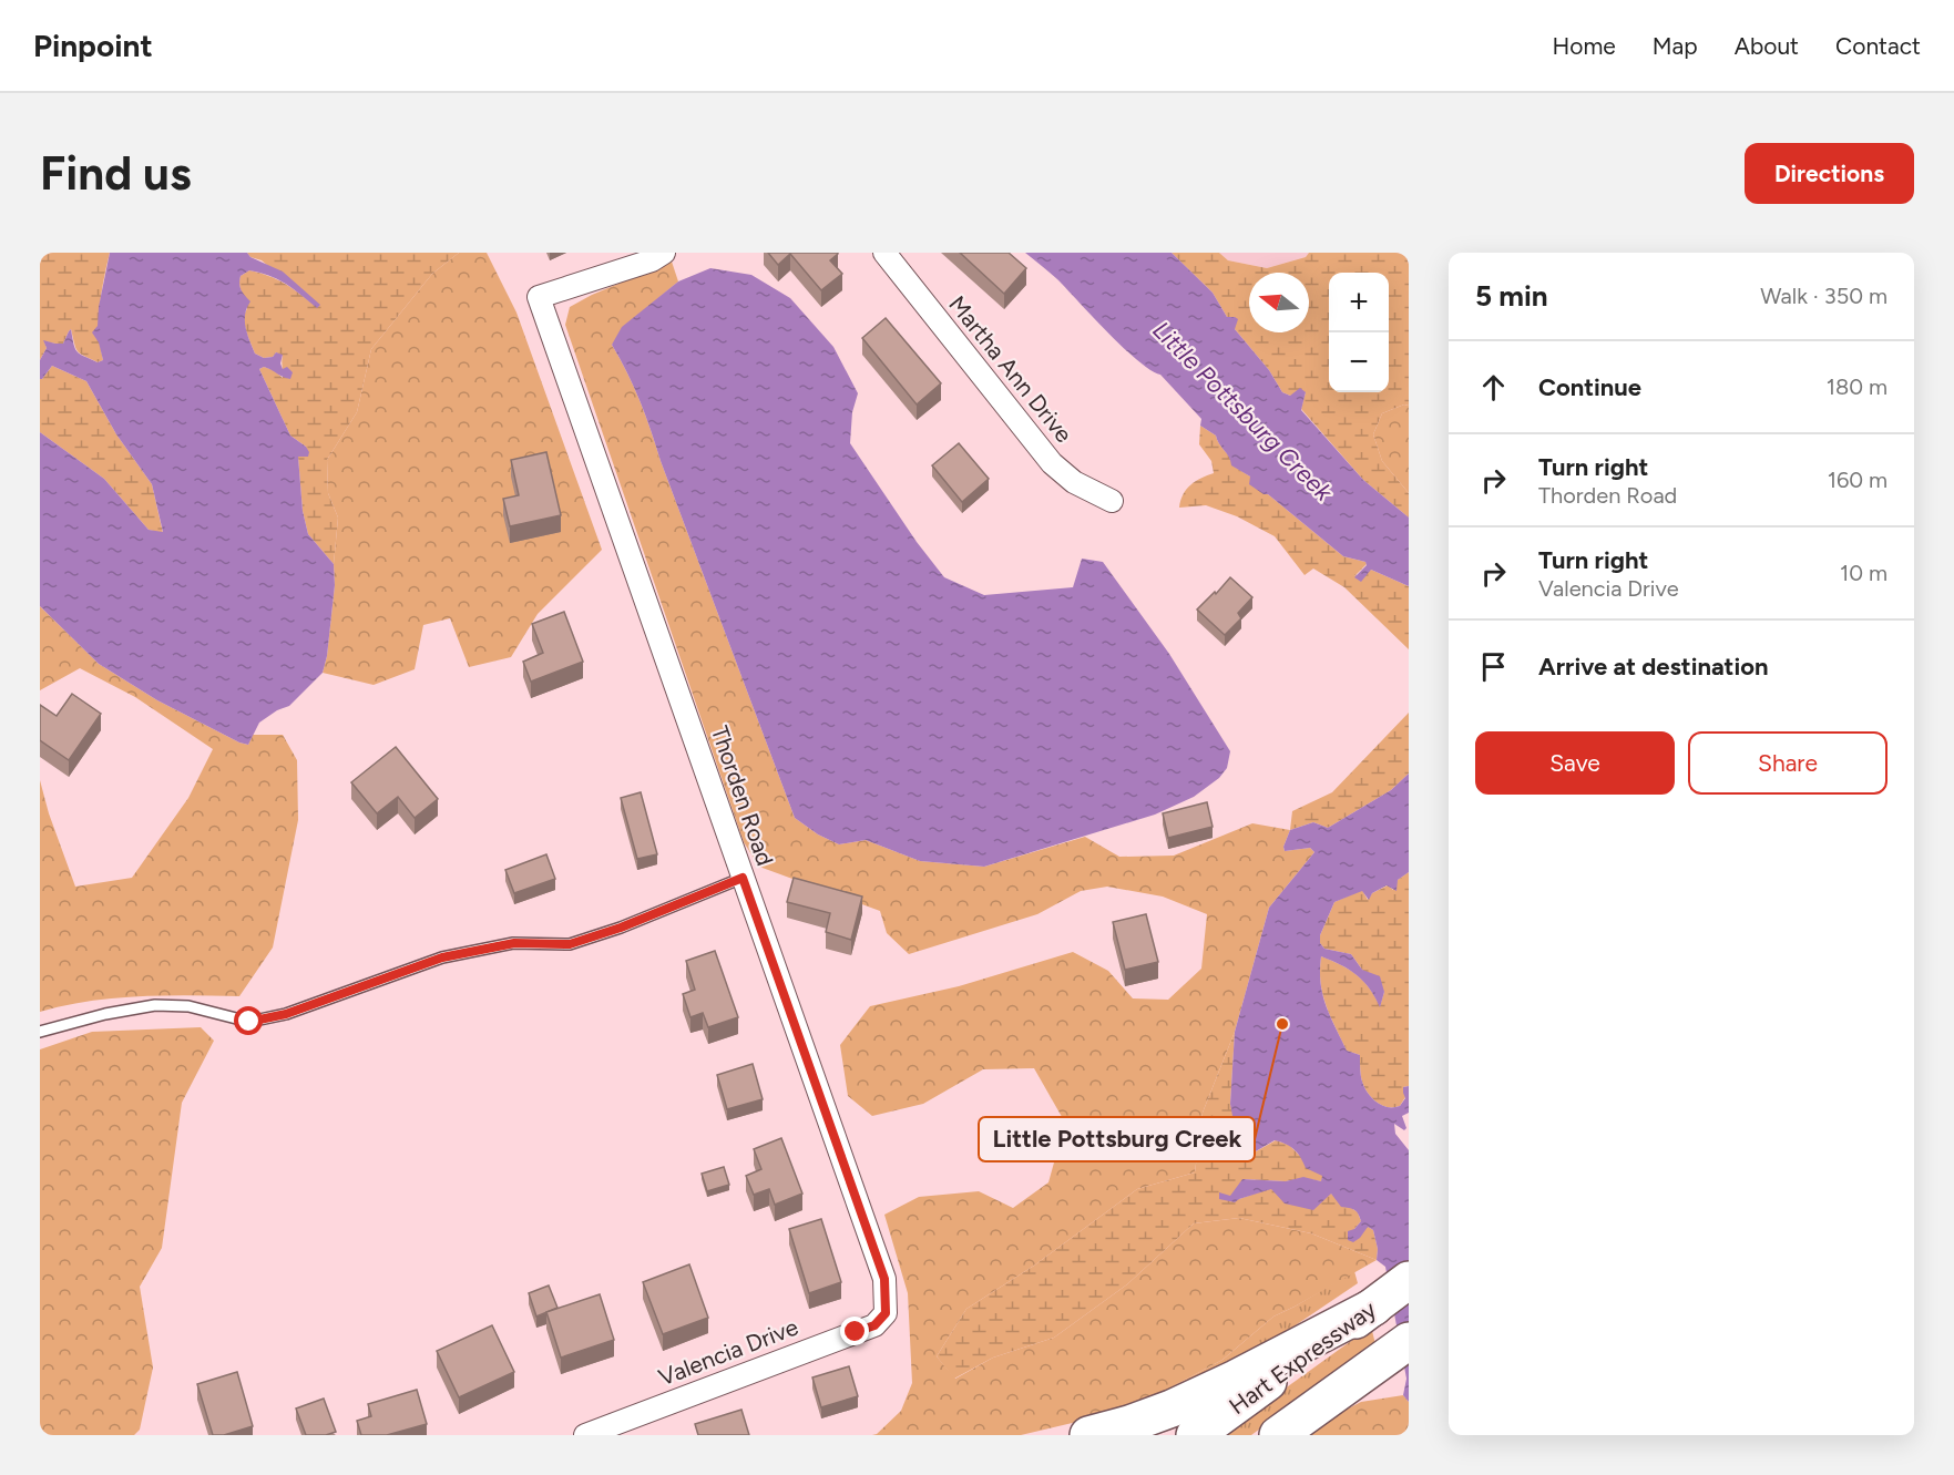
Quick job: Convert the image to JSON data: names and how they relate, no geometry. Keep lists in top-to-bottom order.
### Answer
{
  "streets": {
    "highway": ["Hart Expressway"],
    "street": ["Martha Ann Drive", "Thorden Road", "Valencia Drive"]
  },
  "crossings": [
    ["Thorden Road", "Valencia Drive"]
  ],
  "water": ["Little Pottsburg Creek"],
  "places": ["Little Pottsburg Creek"],
  "north": "left",
  "page": {
    "header": "Pinpoint",
    "nav": [
      "Home",
      "Map",
      "About",
      "Contact"
    ],
    "buttons": [
      "Directions",
      ["Save", "Share"]
    ],
    "title": "Find us",
    "heading": ["5 min", "Walk · 350 m"],
    "map_buttons": ["+", "−"],
    "list": [
      ["Continue", "180 m"],
      ["Turn right", "Thorden Road", "160 m"],
      ["Turn right", "Valencia Drive", "10 m"],
      "Arrive at destination"
    ]
  }
}
